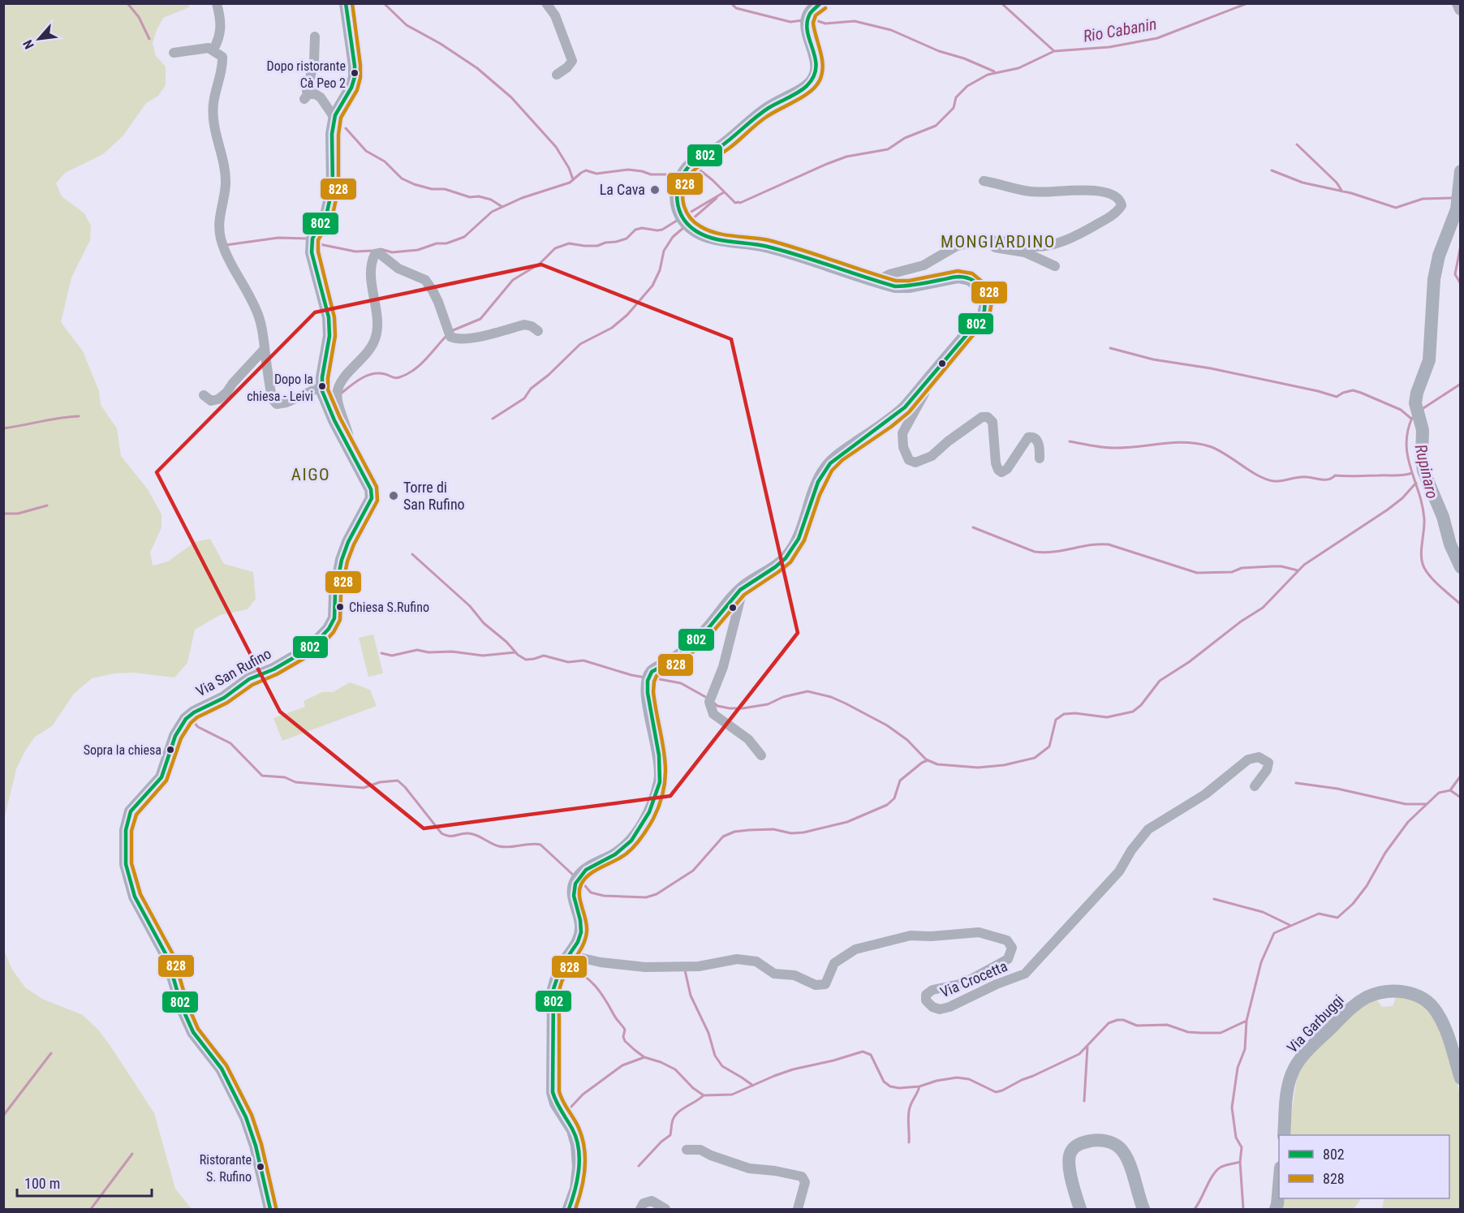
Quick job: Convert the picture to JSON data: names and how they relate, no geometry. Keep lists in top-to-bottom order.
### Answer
{
  "streets": {
    "street": ["Via San Rufino", "Via Crocetta", "Via Garbuggi"]
  },
  "districts": ["MONGIARDINO", "AIGO"],
  "water": ["Rio Cabanin", "Rupinaro"],
  "places": [
    "Dopo ristorante Cà Peo 2",
    "La Cava",
    "Dopo la chiesa - Leivi",
    "Torre di San Rufino",
    "Chiesa S.Rufino",
    "Sopra la chiesa",
    "Ristorante S. Rufino"
  ],
  "lines": ["transit line 802", "transit line 828"],
  "legend": ["802", "828"],
  "scale_bar": "100 m",
  "north": "bottom left"
}
